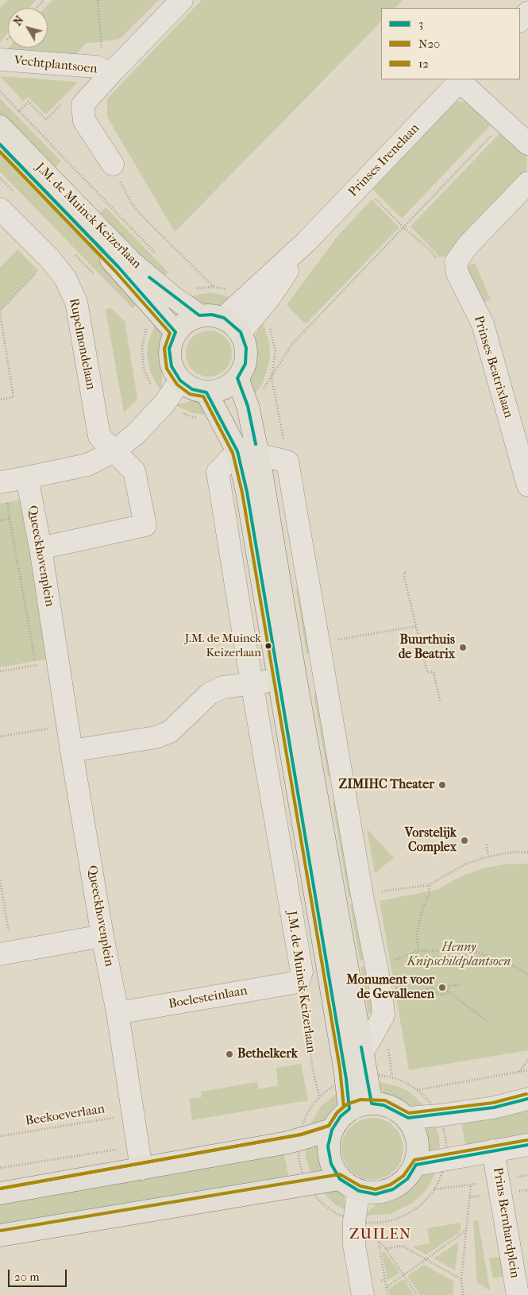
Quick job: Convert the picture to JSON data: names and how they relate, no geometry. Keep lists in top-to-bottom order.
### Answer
{
  "streets": {
    "main road": ["J.M. de Muinck Keizerlaan"],
    "street": [
      "Vechtplantsoen",
      "Prinses Irenelaan",
      "Rupelmondelaan",
      "Prinses Beatrixlaan",
      "Queeckhovenplein",
      "Boelesteinlaan",
      "Prins Bernhardplein"
    ],
    "path": ["Beekoeverlaan"]
  },
  "crossings": [
    ["Prinses Irenelaan", "J.M. de Muinck Keizerlaan"],
    ["J.M. de Muinck Keizerlaan", "Boelesteinlaan"],
    ["Rupelmondelaan", "Queeckhovenplein"],
    ["Queeckhovenplein", "Boelesteinlaan"],
    ["Queeckhovenplein", "Beekoeverlaan"]
  ],
  "districts": ["ZUILEN"],
  "parks": ["Henny Knipschildplantsoen"],
  "places": [
    "J.M. de Muinck Keizerlaan",
    "Buurthuis de Beatrix",
    "ZIMIHC Theater",
    "Vorstelijk Complex",
    "Monument voor de Gevallenen",
    "Bethelkerk"
  ],
  "lines": ["transit line 3", "transit line N20", "transit line 12"],
  "legend": ["3", "N20", "12"],
  "scale_bar": "20 m",
  "north": "top left"
}
